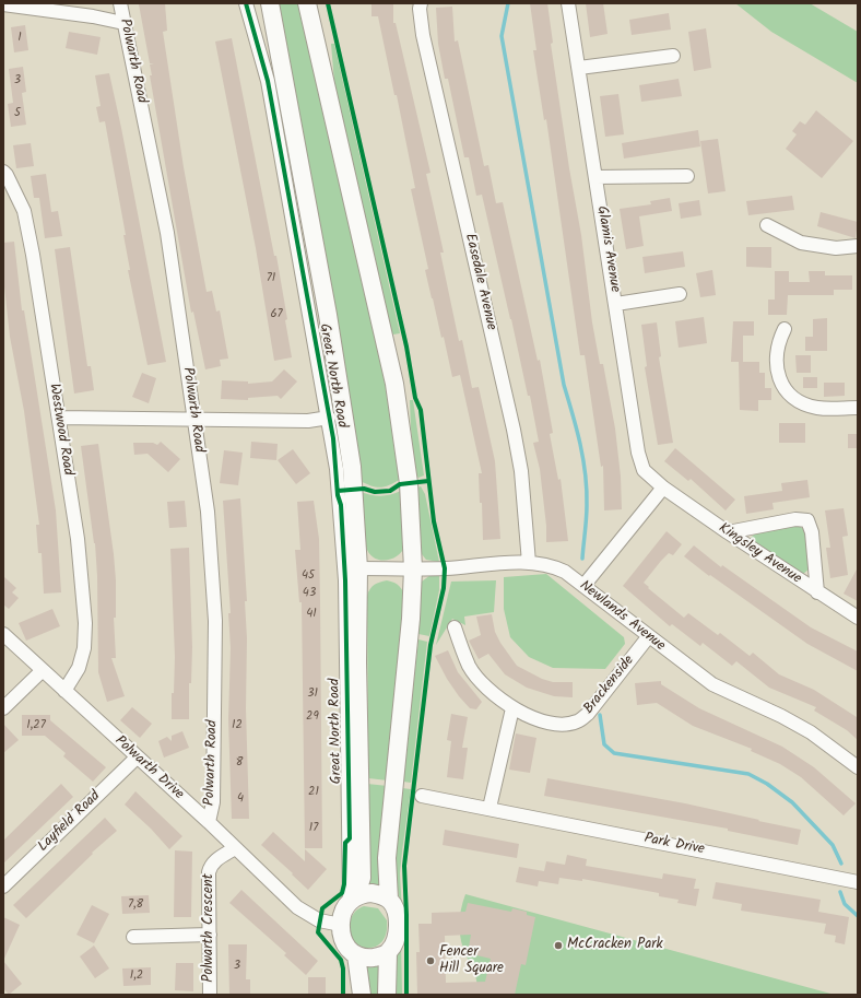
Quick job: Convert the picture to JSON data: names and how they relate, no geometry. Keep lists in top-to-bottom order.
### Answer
{
  "streets": {
    "main road": ["Great North Road"],
    "street": [
      "Polwarth Road",
      "Glamis Avenue",
      "Easedale Avenue",
      "Westwood Road",
      "Kingsley Avenue",
      "Newlands Avenue",
      "Brackenside",
      "Polwarth Drive",
      "Layfield Road",
      "Park Drive",
      "Polwarth Crescent"
    ]
  },
  "crossings": [
    ["Polwarth Road", "Polwarth Drive"],
    ["Glamis Avenue", "Kingsley Avenue"],
    ["Easedale Avenue", "Newlands Avenue"],
    ["Great North Road", "Newlands Avenue"],
    ["Great North Road", "Polwarth Drive"],
    ["Westwood Road", "Polwarth Drive"],
    ["Newlands Avenue", "Brackenside"],
    ["Polwarth Drive", "Layfield Road"],
    ["Polwarth Drive", "Polwarth Crescent"]
  ],
  "places": ["McCracken Park", "Fencer Hill Square"],
  "house_numbers": [
    "1",
    "3",
    "5",
    "71",
    "67",
    "45",
    "43",
    "41",
    "31",
    "29",
    "1,27",
    "12",
    "8",
    "21",
    "4",
    "17",
    "7,8",
    "3",
    "1,2"
  ]
}
